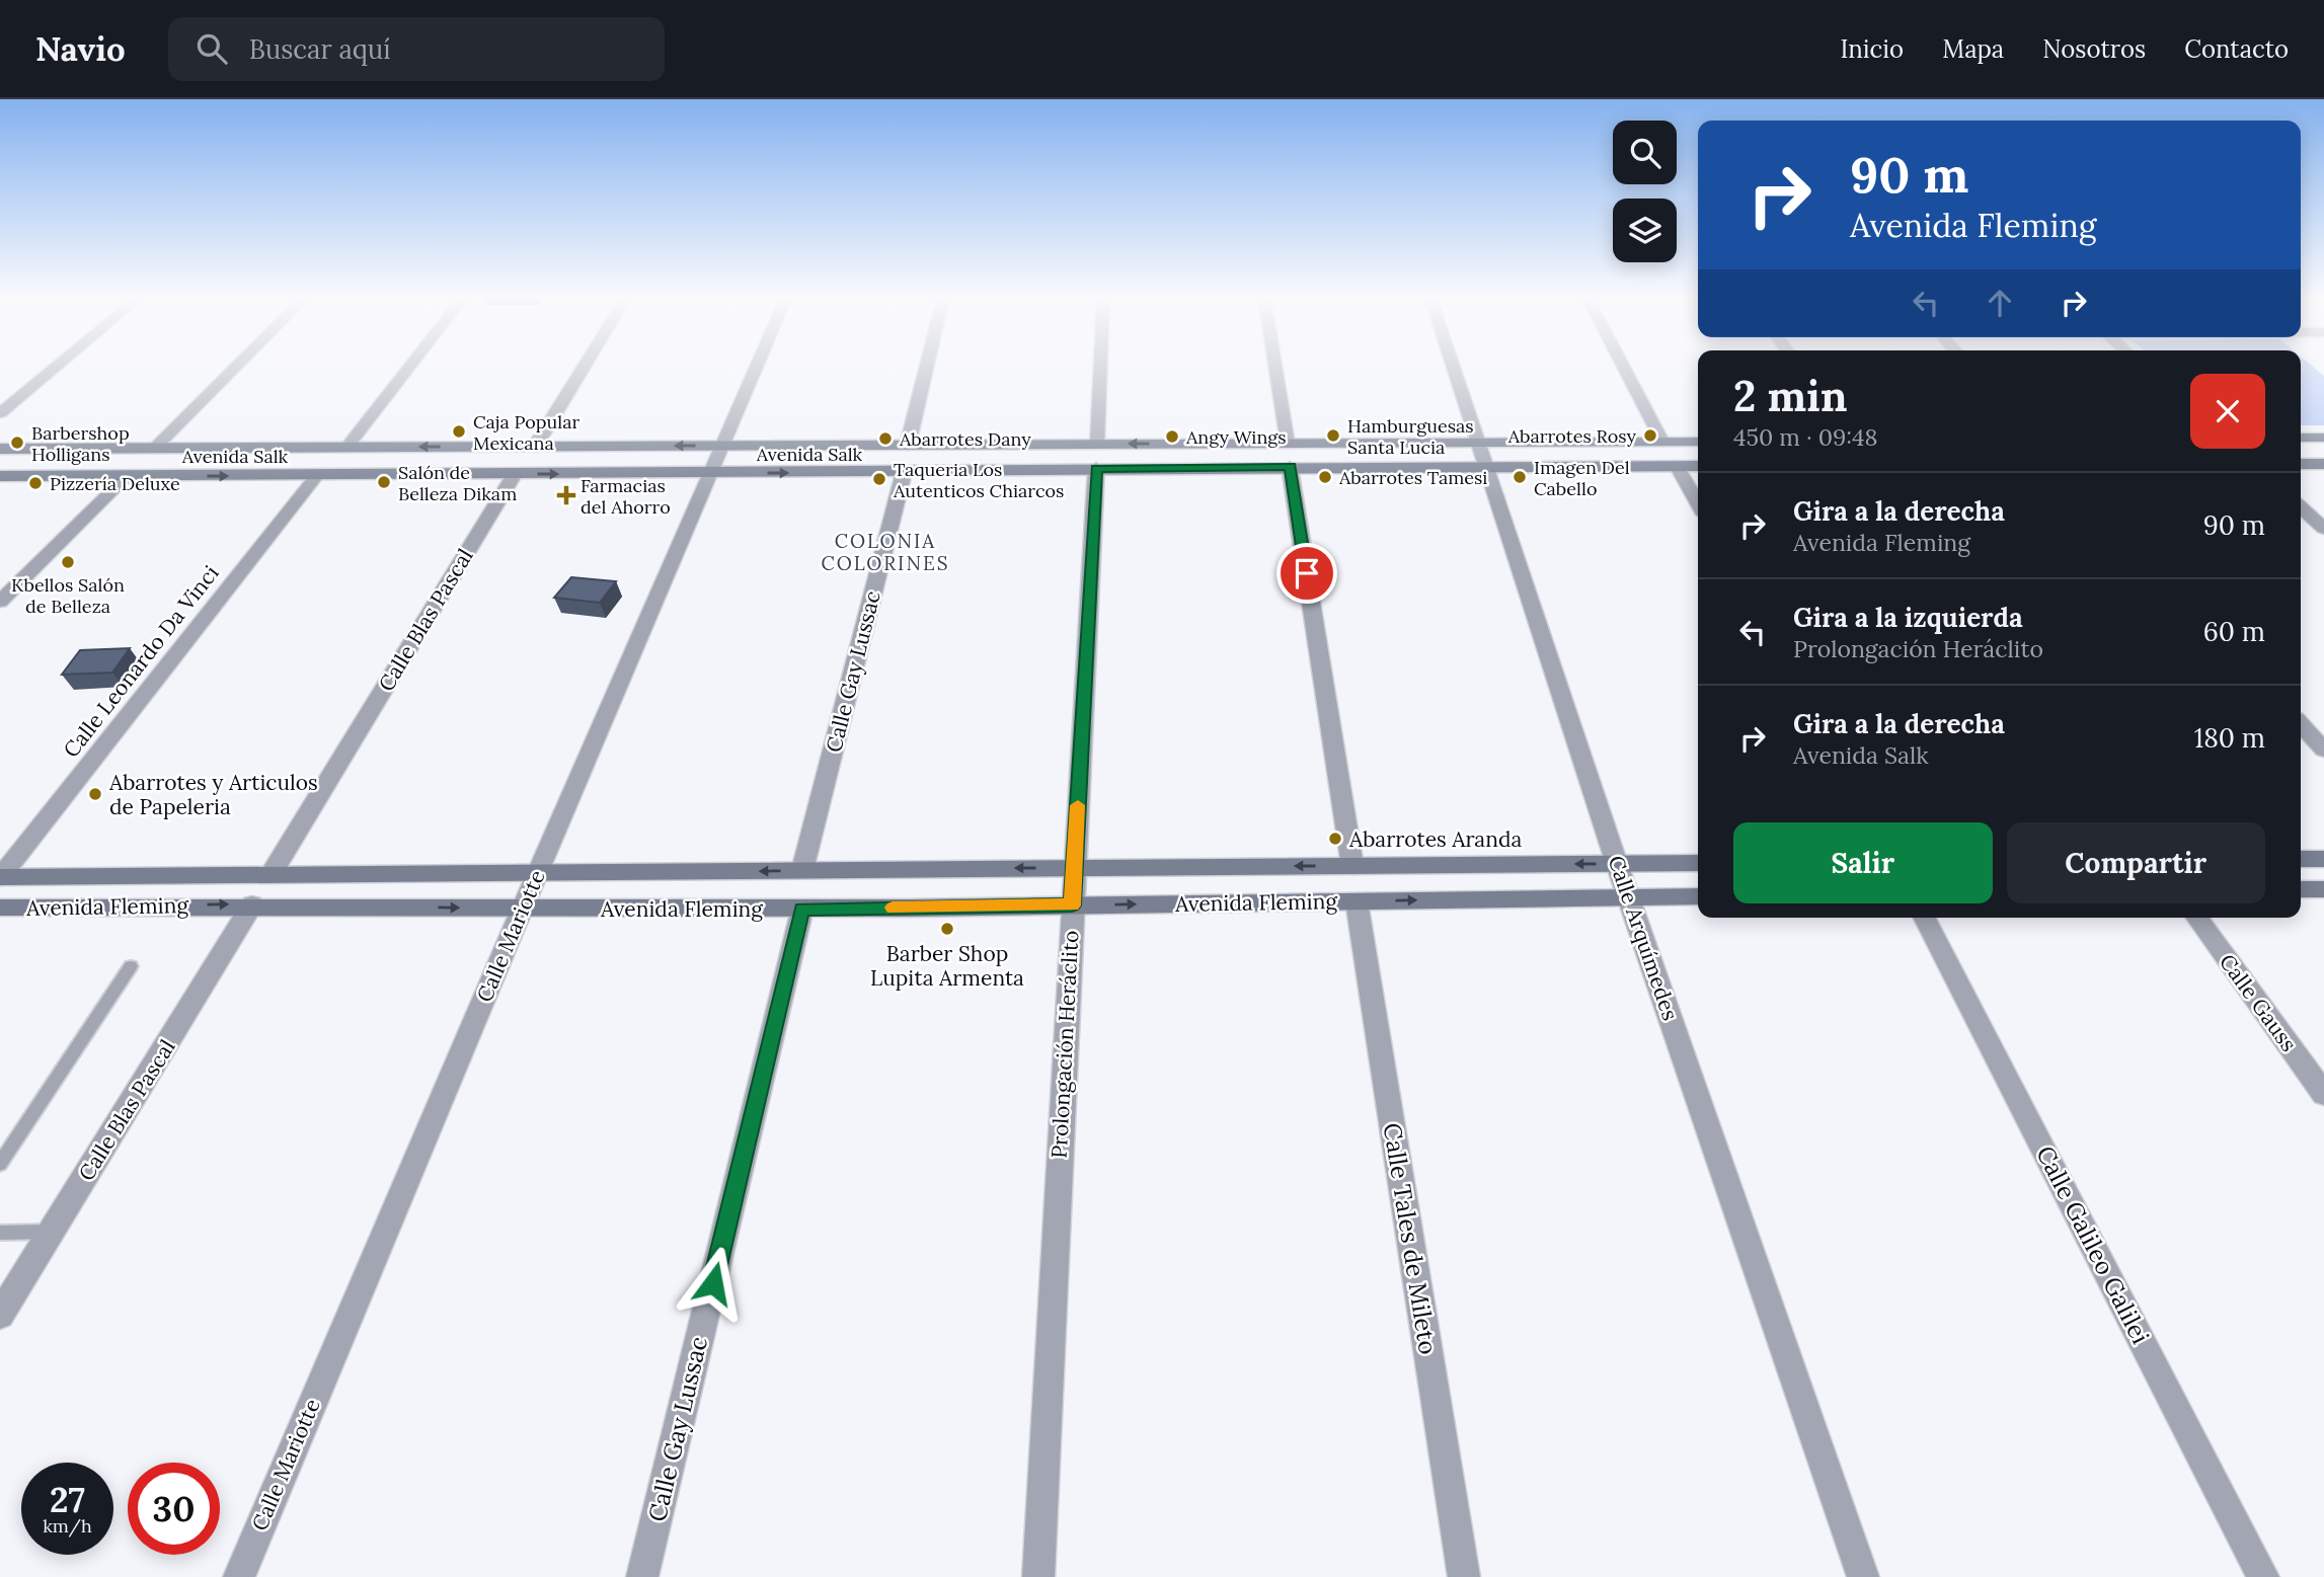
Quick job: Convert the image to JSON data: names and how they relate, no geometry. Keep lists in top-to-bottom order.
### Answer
{
  "streets": {
    "main road": ["Avenida Salk", "Avenida Fleming"],
    "street": [
      "Calle Blas Pascal",
      "Calle Leonardo Da Vinci",
      "Calle Gay Lussac",
      "Calle Mariotte",
      "Calle Arquímedes",
      "Calle Gauss",
      "Prolongación Heráclito",
      "Calle Tales de Mileto",
      "Calle Galileo Galilei"
    ]
  },
  "crossings": [
    ["Avenida Salk", "Calle Blas Pascal"],
    ["Avenida Salk", "Calle Leonardo Da Vinci"],
    ["Avenida Salk", "Calle Gay Lussac"],
    ["Avenida Salk", "Calle Mariotte"],
    ["Avenida Salk", "Calle Arquímedes"],
    ["Avenida Salk", "Prolongación Heráclito"],
    ["Calle Blas Pascal", "Avenida Fleming"],
    ["Calle Leonardo Da Vinci", "Avenida Fleming"],
    ["Calle Gay Lussac", "Avenida Fleming"],
    ["Avenida Fleming", "Calle Mariotte"],
    ["Avenida Fleming", "Calle Arquímedes"],
    ["Avenida Fleming", "Prolongación Heráclito"],
    ["Avenida Fleming", "Calle Tales de Mileto"]
  ],
  "districts": ["COLONIA COLORINES"],
  "places": {
    "other": [
      "Caja Popular Mexicana",
      "Hamburguesas Santa Lucia",
      "Abarrotes Rosy",
      "Angy Wings",
      "Abarrotes Dany",
      "Barbershop Holligans",
      "Abarrotes Tamesi",
      "Imagen Del Cabello",
      "Taqueria Los Autenticos Chiarcos",
      "Salón de Belleza Dikam",
      "Pizzería Deluxe",
      "Kbellos Salón de Belleza",
      "Abarrotes y Articulos de Papeleria",
      "Abarrotes Aranda",
      "Barber Shop Lupita Armenta"
    ],
    "health": ["Farmacias del Ahorro"]
  },
  "page": {
    "header": "Navio",
    "search": "Buscar aquí",
    "nav": [
      "Inicio",
      "Mapa",
      "Nosotros",
      "Contacto"
    ],
    "turn": ["90 m", "Avenida Fleming"],
    "heading": ["2 min", "450 m · 09:48"],
    "list": [
      {
        "name": "Gira a la derecha",
        "note": "Avenida Fleming",
        "value": "90 m"
      },
      {
        "name": "Gira a la izquierda",
        "note": "Prolongación Heráclito",
        "value": "60 m"
      },
      {
        "name": "Gira a la derecha",
        "note": "Avenida Salk",
        "value": "180 m"
      }
    ],
    "buttons": ["Salir", "Compartir"],
    "speed": "27 km/h",
    "limit": "30"
  }
}
